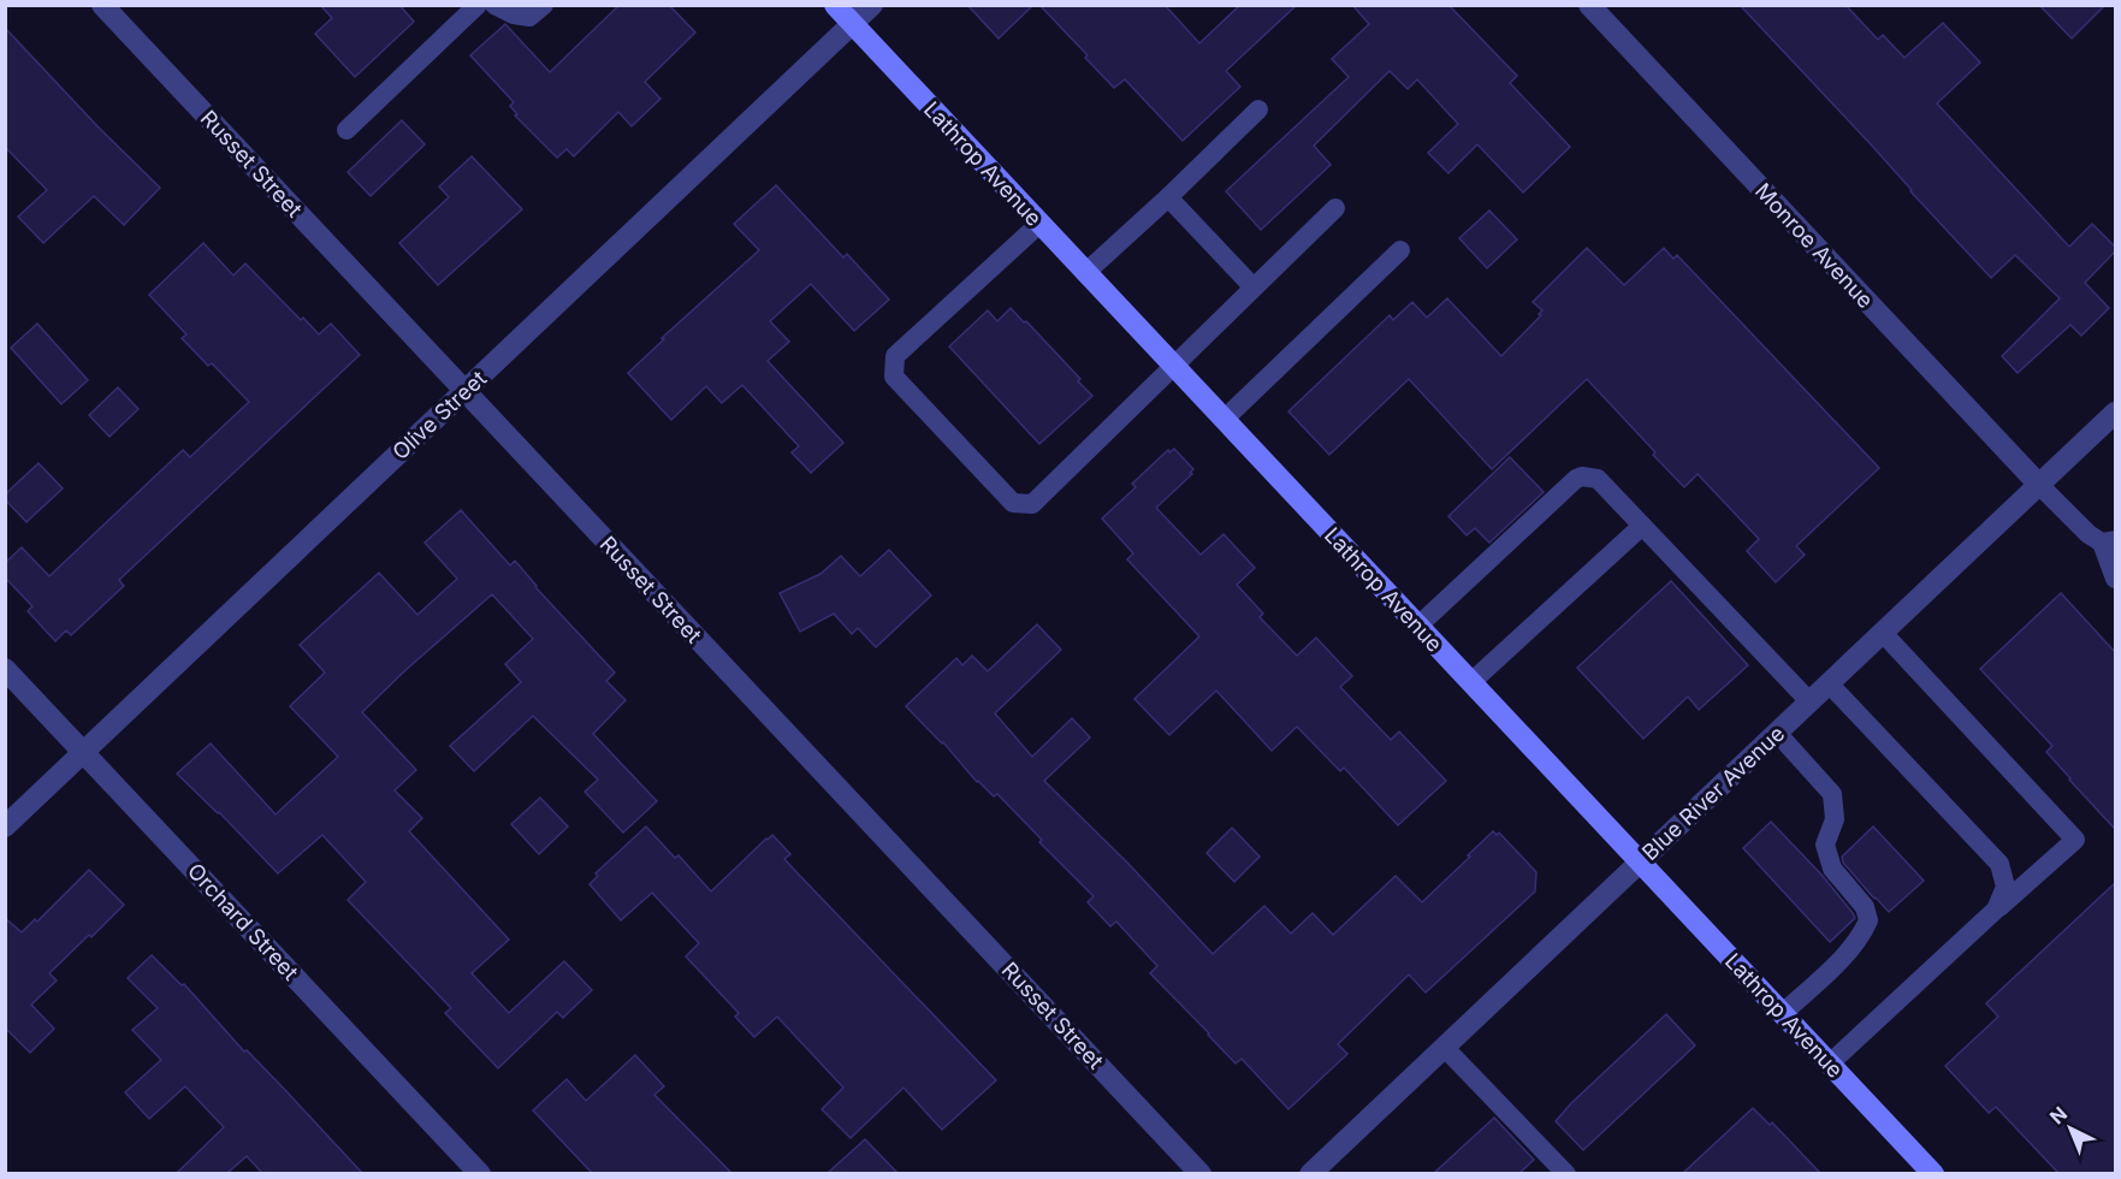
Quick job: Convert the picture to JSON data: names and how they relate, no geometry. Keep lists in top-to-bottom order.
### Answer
{
  "streets": {
    "street": [
      "Russet Street",
      "Lathrop Avenue",
      "Monroe Avenue",
      "Olive Street",
      "Blue River Avenue",
      "Orchard Street"
    ]
  },
  "crossings": [
    ["Russet Street", "Olive Street"],
    ["Lathrop Avenue", "Olive Street"],
    ["Lathrop Avenue", "Blue River Avenue"],
    ["Monroe Avenue", "Blue River Avenue"],
    ["Olive Street", "Orchard Street"]
  ],
  "north": "top left"
}
